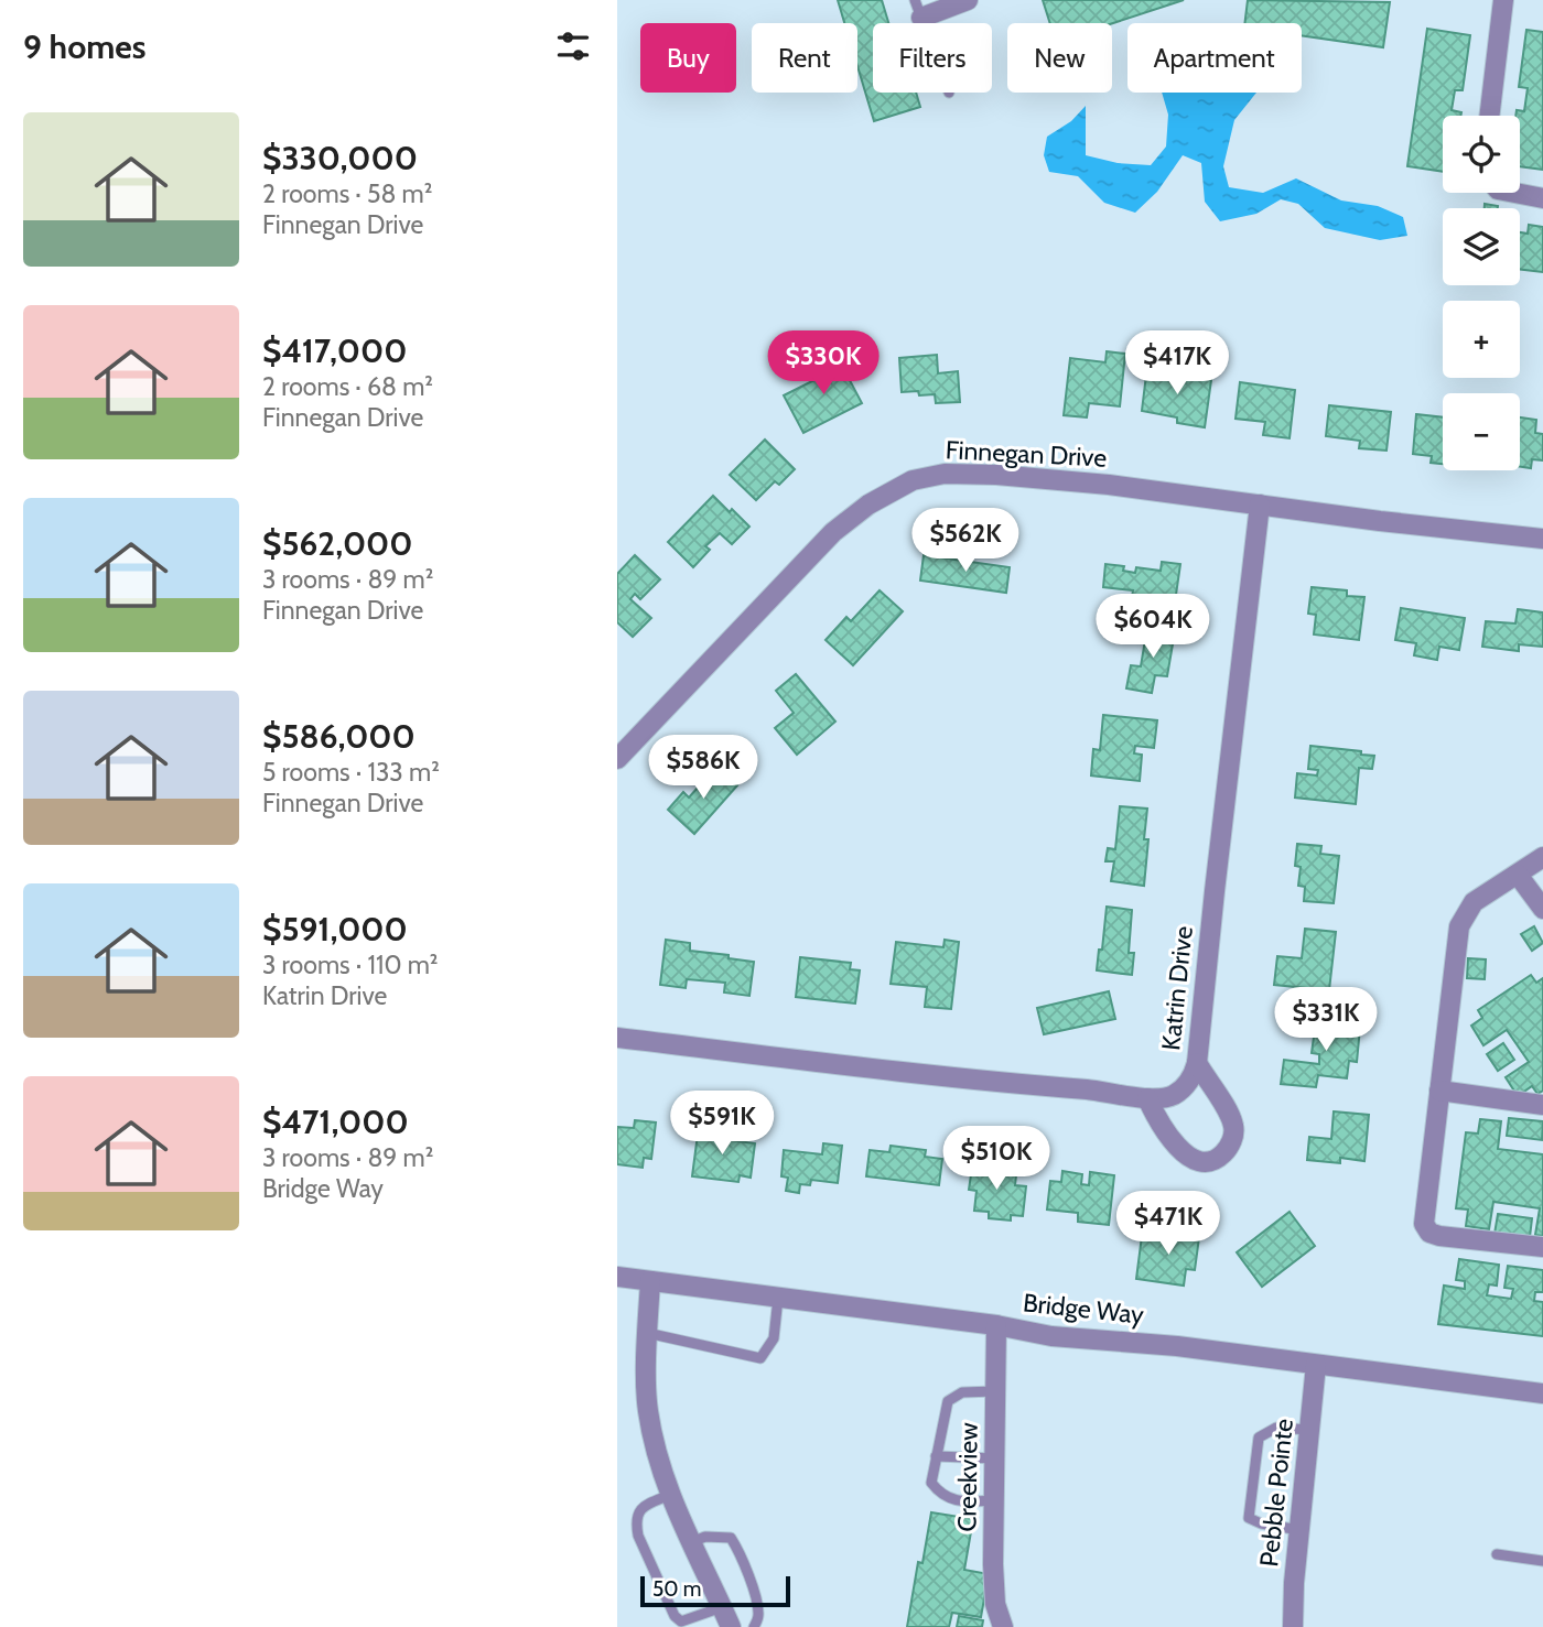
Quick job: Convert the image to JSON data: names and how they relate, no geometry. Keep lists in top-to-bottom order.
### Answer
{
  "streets": {
    "street": [
      "Finnegan Drive",
      "Katrin Drive",
      "Bridge Way",
      "Creekview",
      "Pebble Pointe"
    ]
  },
  "crossings": [
    ["Finnegan Drive", "Katrin Drive"],
    ["Bridge Way", "Creekview"],
    ["Bridge Way", "Pebble Pointe"]
  ],
  "scale_bar": "50 m",
  "page": {
    "heading": "9 homes",
    "chip": [
      "Buy",
      "Rent",
      "Filters",
      "New",
      "Apartment"
    ],
    "list": [
      {
        "name": "$330,000",
        "note": "2 rooms · 58 m² · Finnegan Drive"
      },
      {
        "name": "$417,000",
        "note": "2 rooms · 68 m² · Finnegan Drive"
      },
      {
        "name": "$562,000",
        "note": "3 rooms · 89 m² · Finnegan Drive"
      },
      {
        "name": "$586,000",
        "note": "5 rooms · 133 m² · Finnegan Drive"
      },
      {
        "name": "$591,000",
        "note": "3 rooms · 110 m² · Katrin Drive"
      },
      {
        "name": "$471,000",
        "note": "3 rooms · 89 m² · Bridge Way"
      }
    ],
    "map_buttons": ["+", "−"],
    "price": [
      "$330K",
      "$417K",
      "$562K",
      "$604K",
      "$586K",
      "$331K",
      "$591K",
      "$510K",
      "$471K"
    ],
    "scale": "50 m"
  }
}
